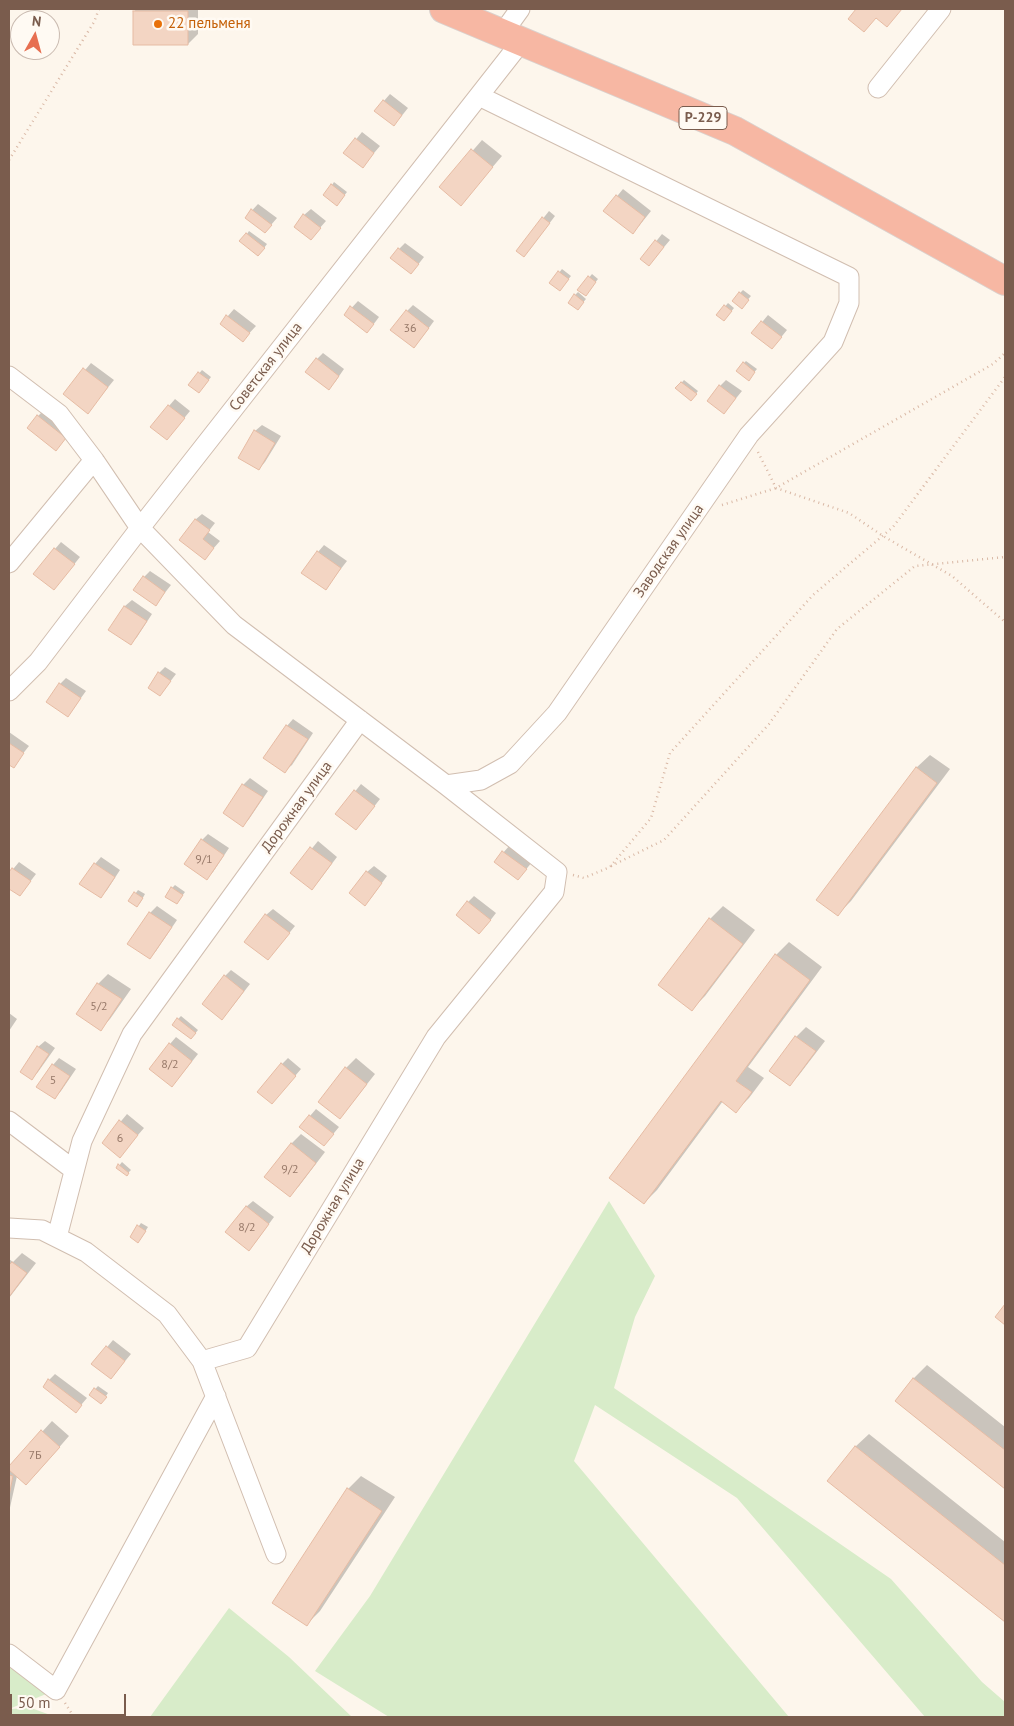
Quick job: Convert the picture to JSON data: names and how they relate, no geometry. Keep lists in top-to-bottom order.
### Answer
{
  "streets": {
    "highway": ["Р-229"],
    "street": ["Советская улица", "Заводская улица", "Дорожная улица"]
  },
  "crossings": [
    ["Р-229", "Советская улица"],
    ["Советская улица", "Заводская улица"]
  ],
  "places": ["22 пельменя"],
  "house_numbers": [
    "36",
    "9/1",
    "5/2",
    "8/2",
    "5",
    "6",
    "9/2",
    "8/2",
    "7Б"
  ],
  "scale_bar": "50 m",
  "north": "top"
}
